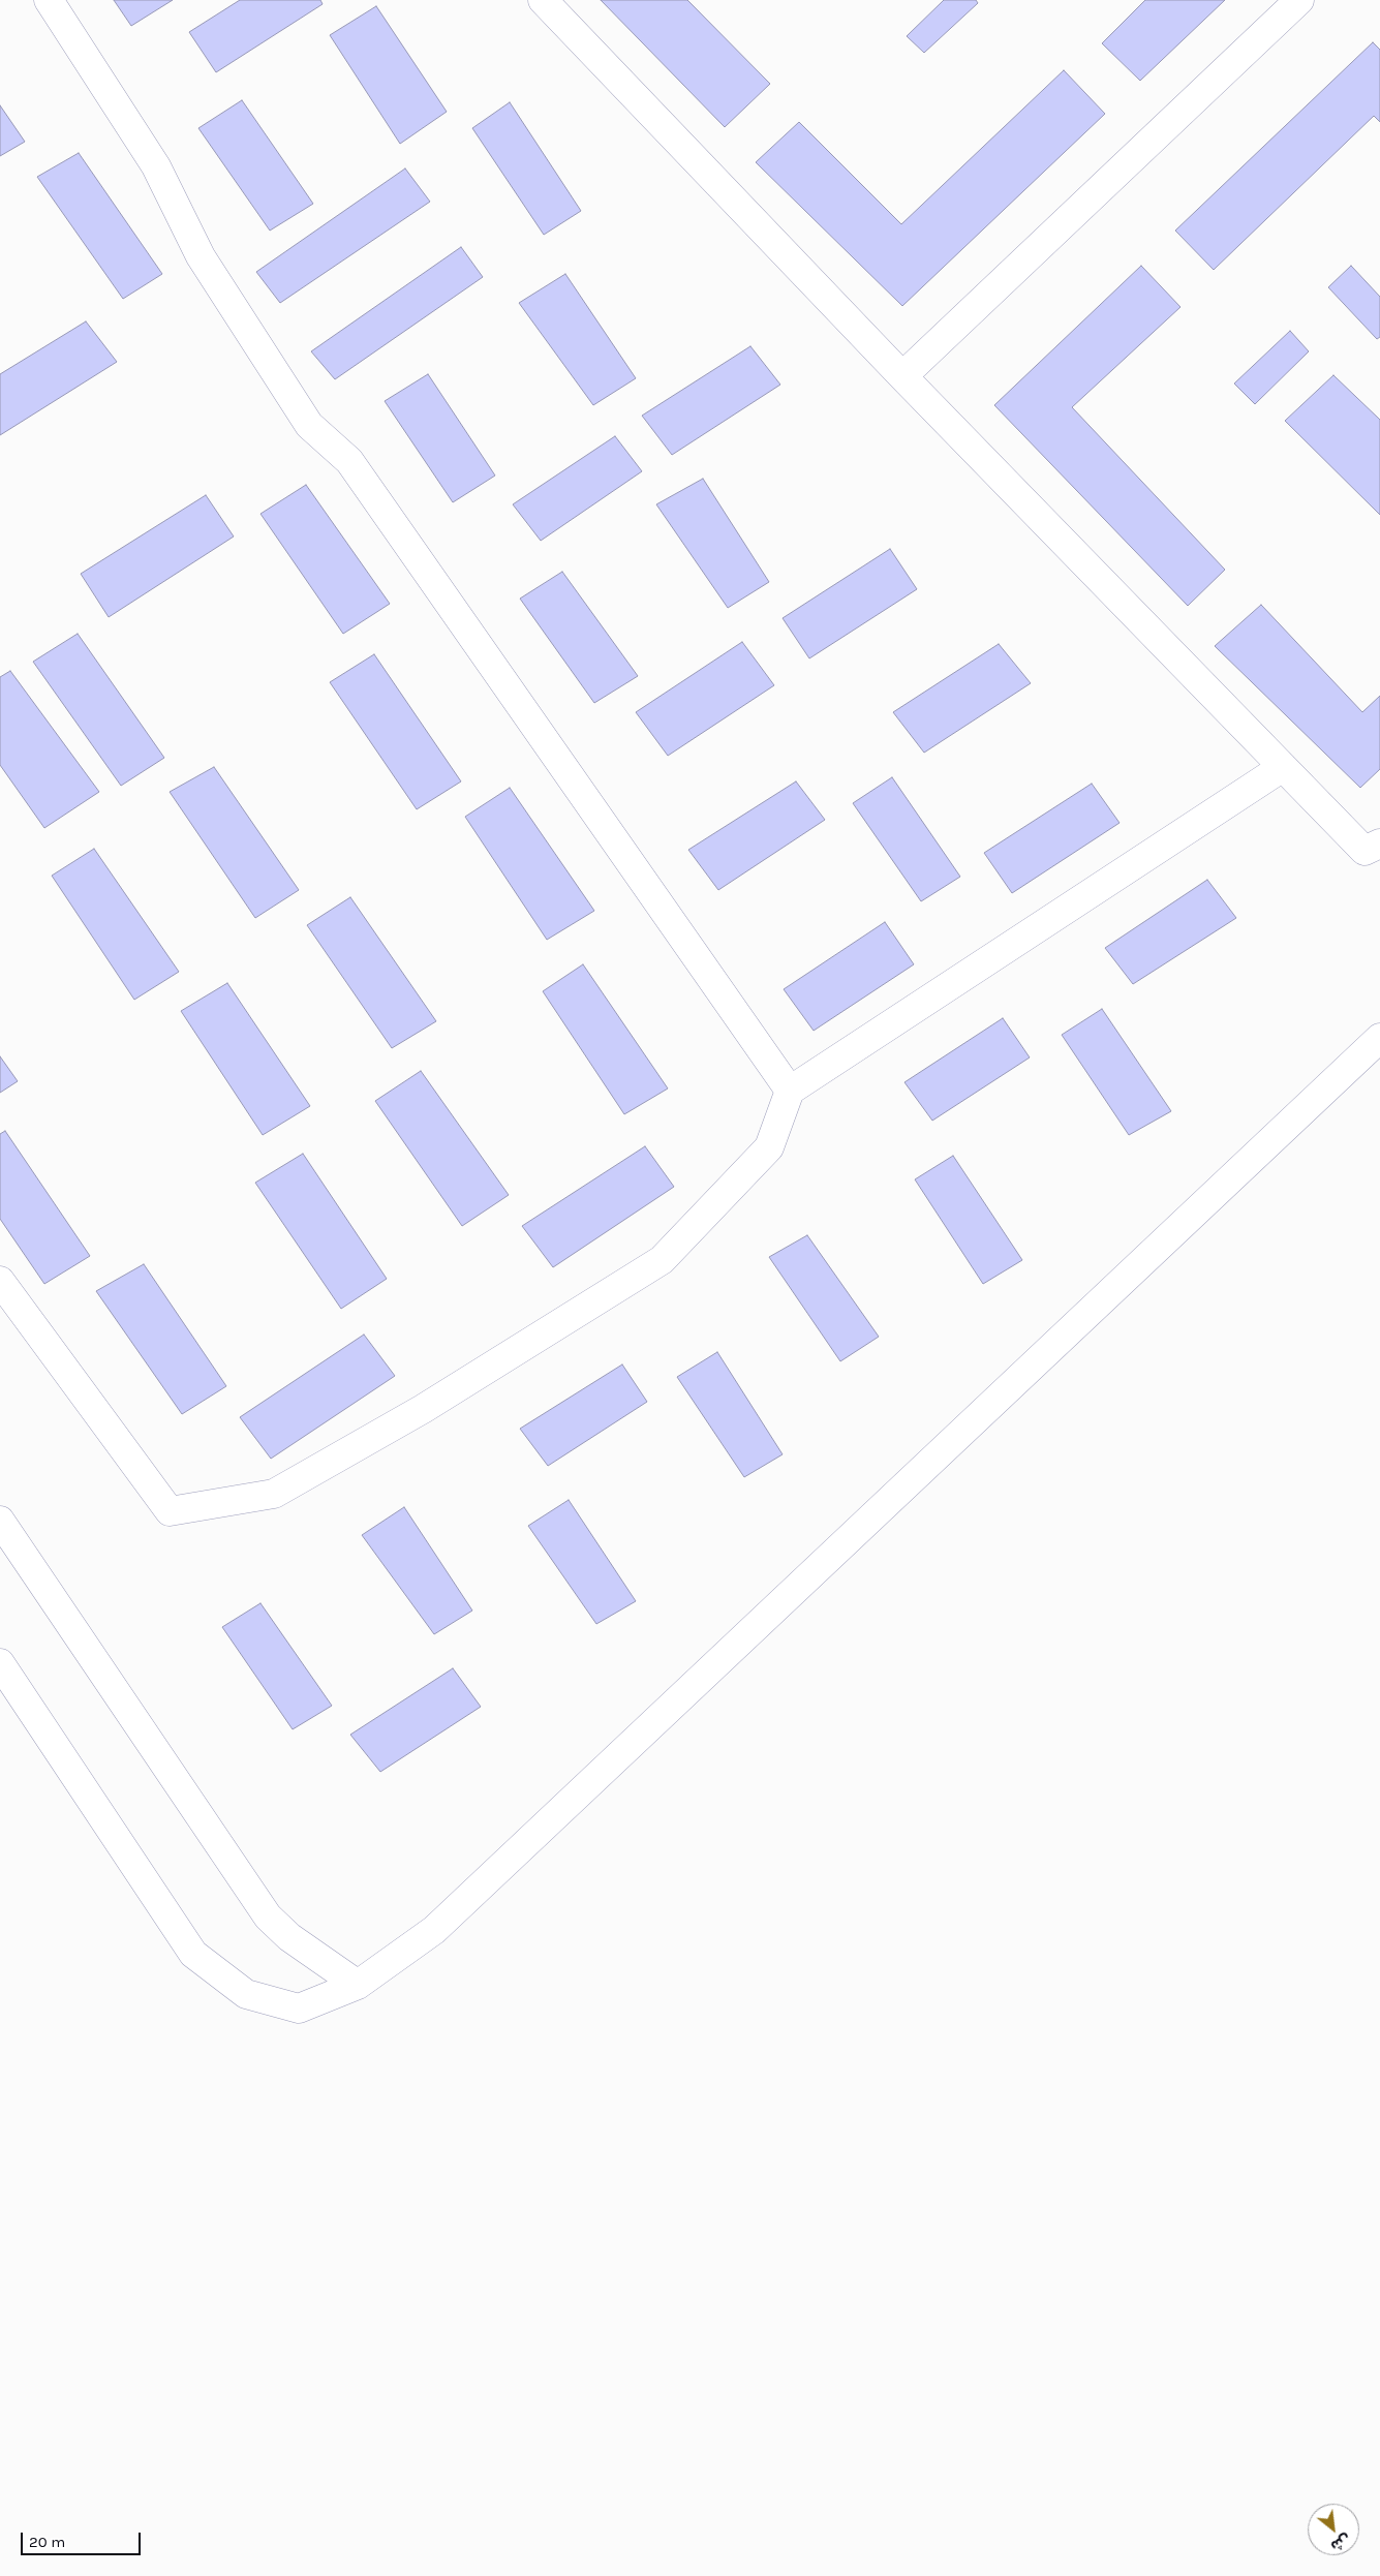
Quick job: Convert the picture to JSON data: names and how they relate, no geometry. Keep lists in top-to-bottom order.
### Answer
{
  "scale_bar": "20 m",
  "north": "bottom right"
}
